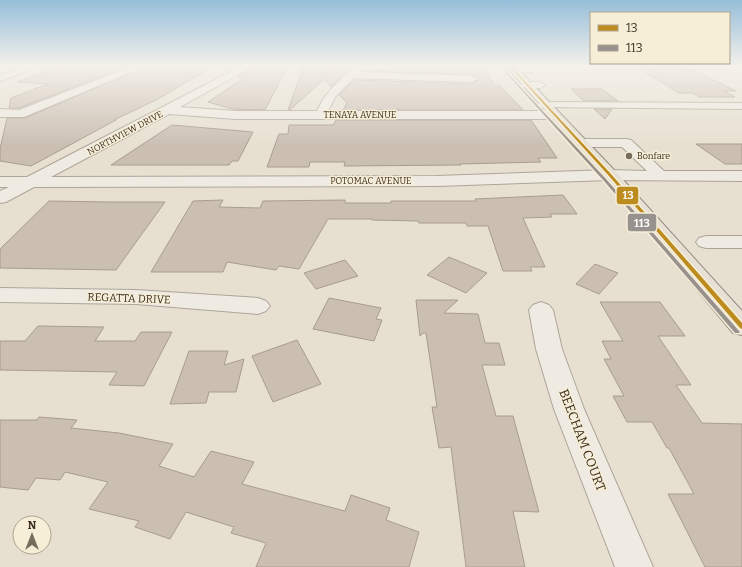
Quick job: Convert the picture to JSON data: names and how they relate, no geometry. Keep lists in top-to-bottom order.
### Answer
{
  "streets": {
    "street": [
      "TENAYA AVENUE",
      "NORTHVIEW DRIVE",
      "POTOMAC AVENUE",
      "REGATTA DRIVE",
      "BEECHAM COURT"
    ]
  },
  "crossings": [
    ["TENAYA AVENUE", "NORTHVIEW DRIVE"],
    ["NORTHVIEW DRIVE", "POTOMAC AVENUE"]
  ],
  "places": ["Bonfare"],
  "lines": ["transit line 13", "transit line 113"],
  "legend": ["13", "113"],
  "north": "top"
}
